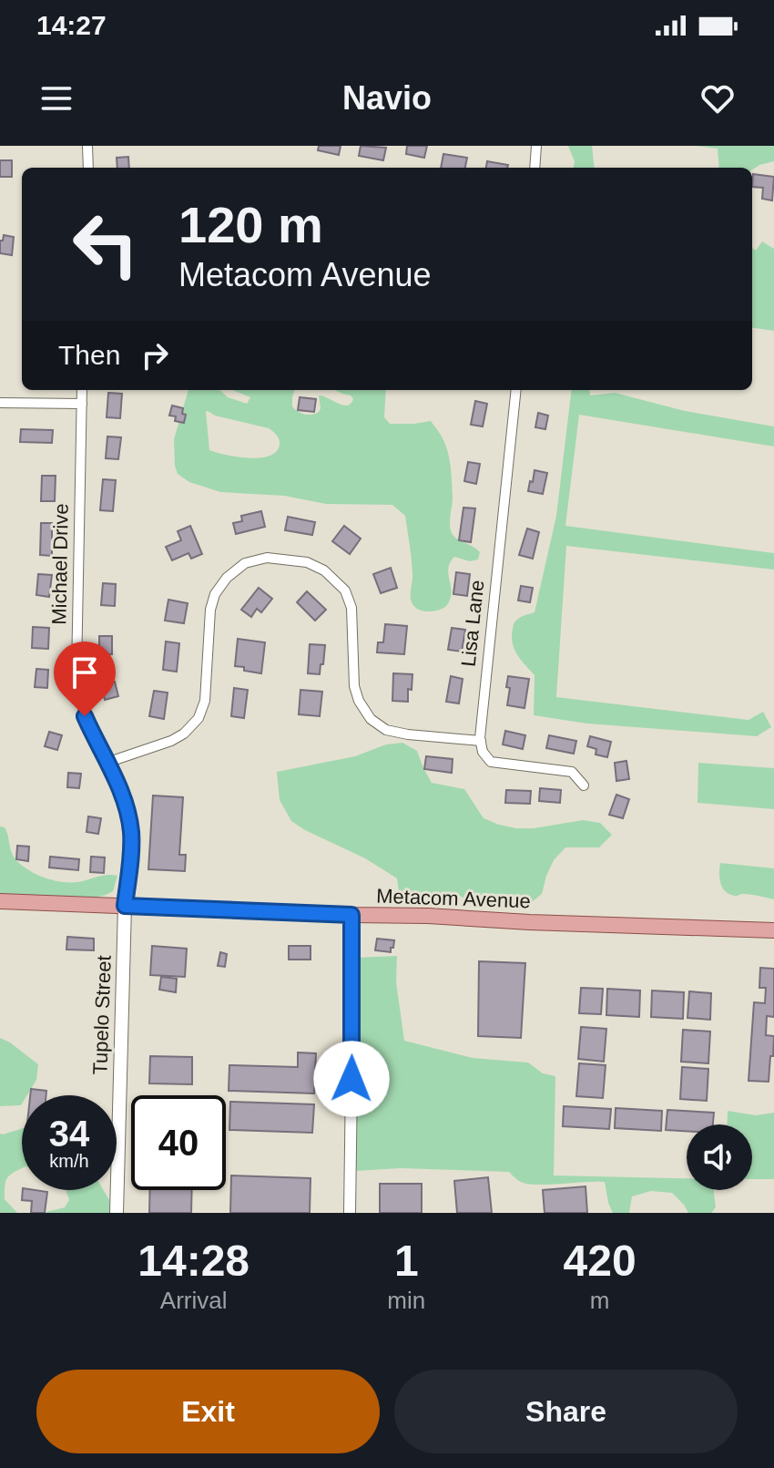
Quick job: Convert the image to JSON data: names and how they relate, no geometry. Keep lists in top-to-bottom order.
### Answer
{
  "streets": {
    "main road": ["Metacom Avenue", "Tupelo Street"],
    "street": ["Michael Drive", "Lisa Lane"]
  },
  "crossings": [
    ["Michael Drive", "Metacom Avenue"],
    ["Michael Drive", "Tupelo Street"],
    ["Metacom Avenue", "Tupelo Street"]
  ],
  "page": {
    "status": "14:27",
    "header": "Navio",
    "turn": ["120 m", "Metacom Avenue"],
    "then": "Then",
    "speed": "34 km/h",
    "limit": "40",
    "eta": [
      "14:28",
      "Arrival",
      "1",
      "min",
      "420",
      "m"
    ],
    "buttons": ["Exit", "Share"]
  }
}
